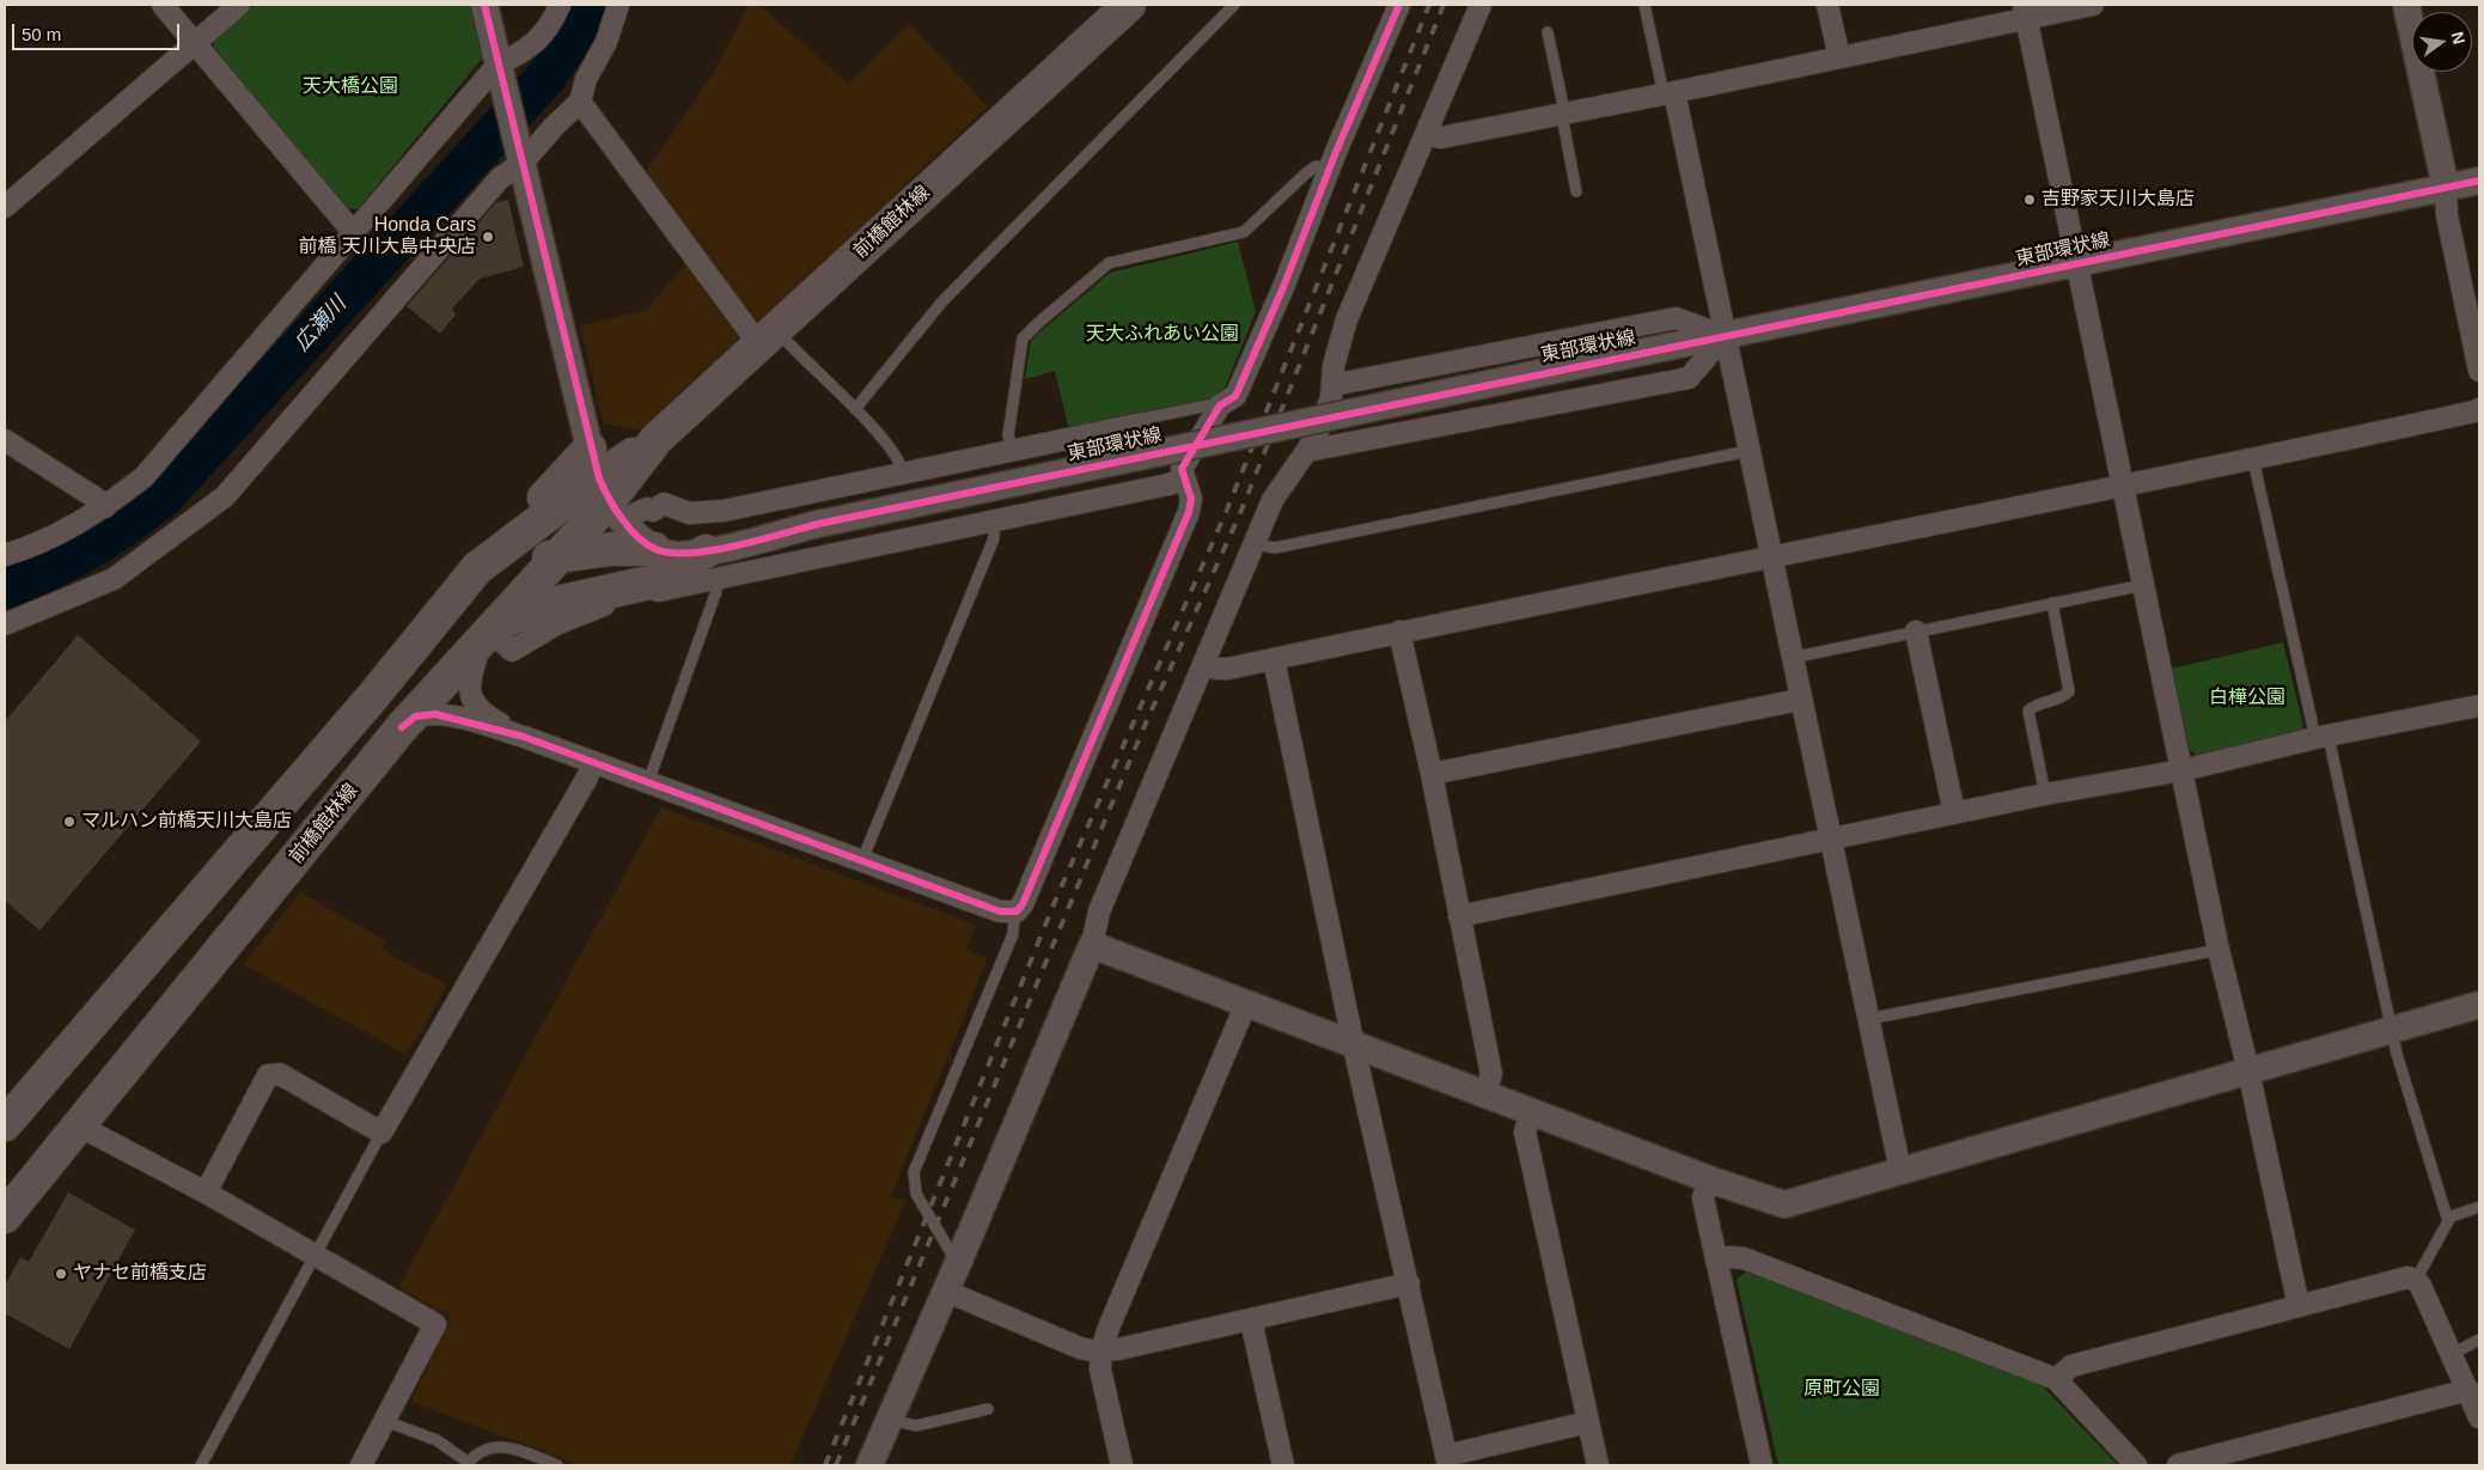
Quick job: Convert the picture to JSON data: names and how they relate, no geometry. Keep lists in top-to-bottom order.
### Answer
{
  "streets": {
    "main road": ["前橋館林線"],
    "street": ["東部環状線"]
  },
  "water": ["広瀬川"],
  "parks": [
    "天大橋公園",
    "天大ふれあい公園",
    "白樺公園",
    "原町公園"
  ],
  "places": [
    "吉野家天川大島店",
    "Honda Cars 前橋 天川大島中央店",
    "マルハン前橋天川大島店",
    "ヤナセ前橋支店"
  ],
  "scale_bar": "50 m",
  "north": "right"
}
